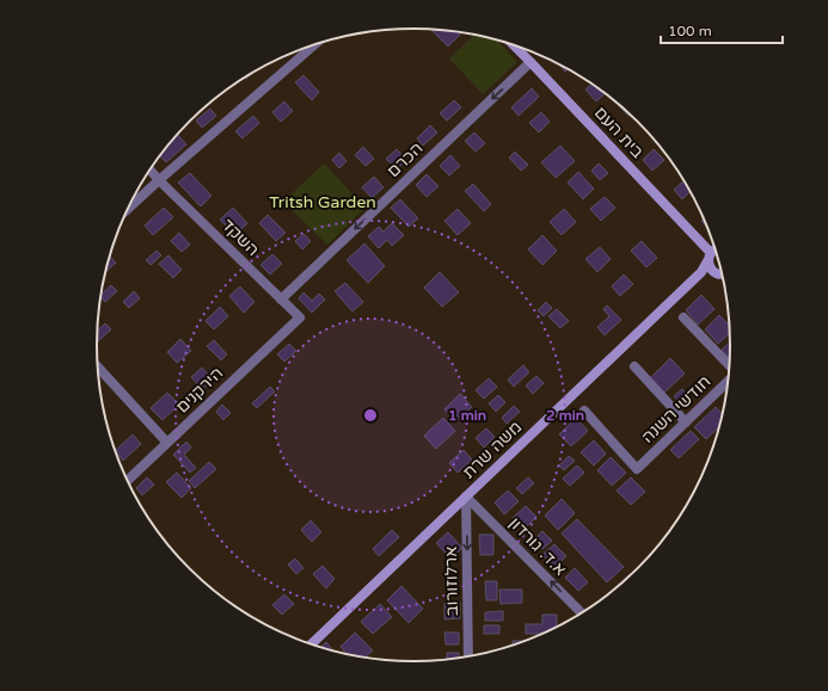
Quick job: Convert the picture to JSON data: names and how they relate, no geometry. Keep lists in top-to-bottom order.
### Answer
{
  "streets": {
    "street": [
      "בית העם",
      "הכרם",
      "השקד",
      "הירקנים",
      "חודשי השנה",
      "משה שרת",
      "א.ד. גורדון",
      "ארלוזורוב"
    ]
  },
  "crossings": [
    ["בית העם", "הכרם"],
    ["בית העם", "משה שרת"],
    ["הכרם", "השקד"],
    ["השקד", "הירקנים"],
    ["משה שרת", "א.ד. גורדון"],
    ["משה שרת", "ארלוזורוב"],
    ["א.ד. גורדון", "ארלוזורוב"]
  ],
  "one_way": ["הכרם", "א.ד. גורדון", "ארלוזורוב"],
  "parks": ["Tritsh Garden"],
  "scale_bar": "100 m",
  "rings": ["1 min", "2 min"]
}
